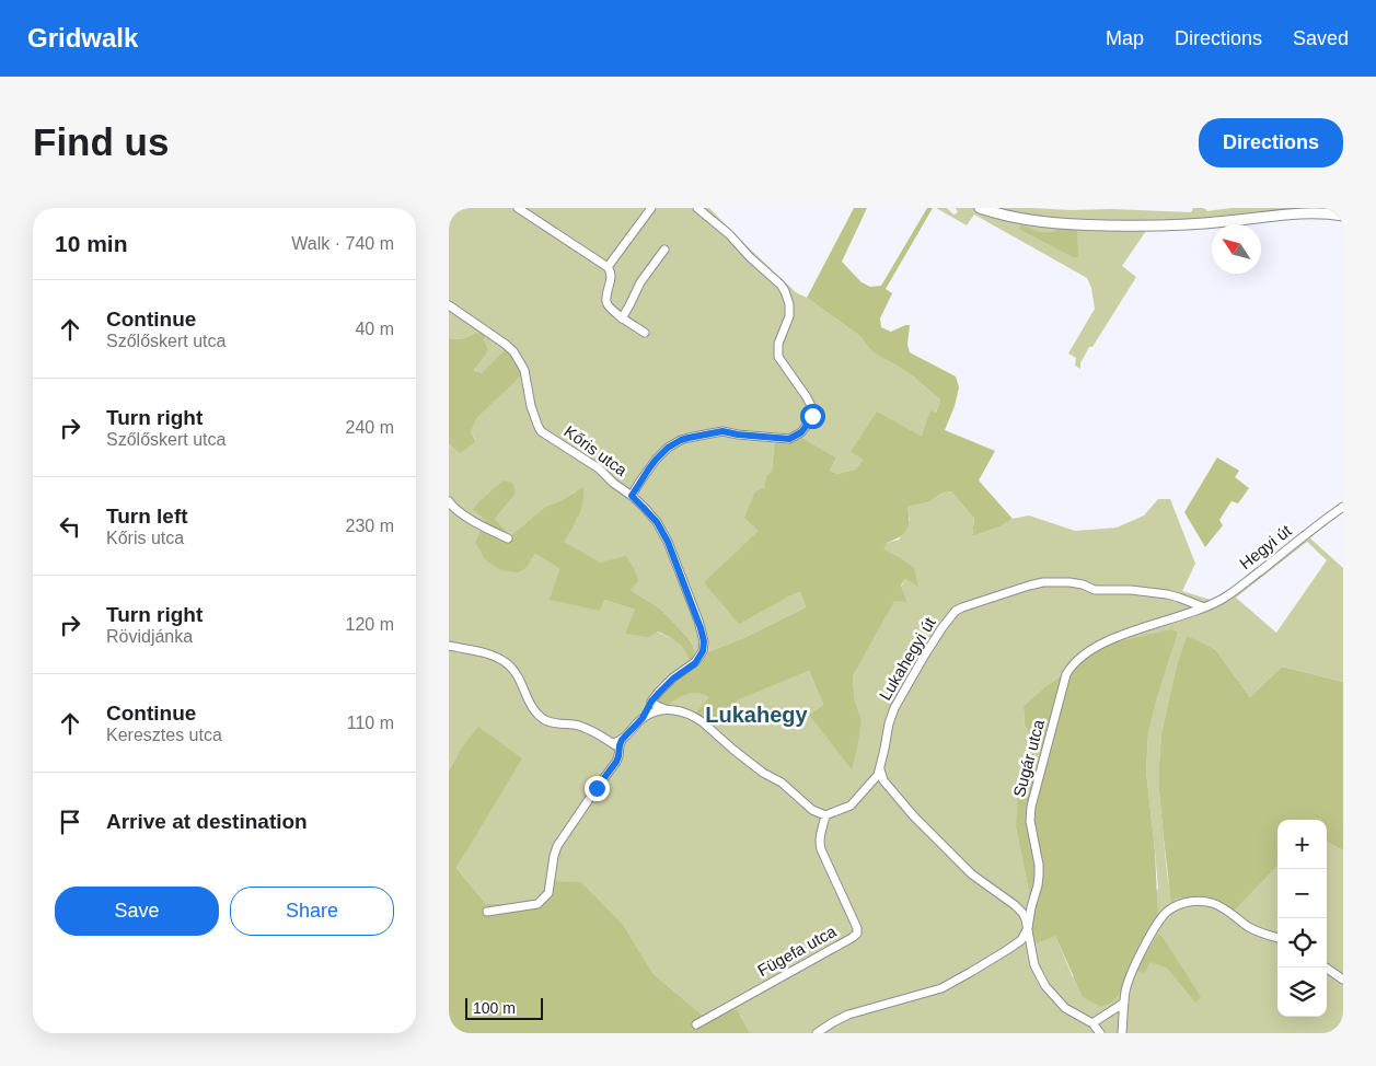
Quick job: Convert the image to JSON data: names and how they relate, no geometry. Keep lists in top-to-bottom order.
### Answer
{
  "streets": {
    "street": [
      "Kőris utca",
      "Hegyi út",
      "Lukahegyi út",
      "Sugár utca",
      "Fügefa utca"
    ]
  },
  "crossings": [
    ["Hegyi út", "Lukahegyi út"],
    ["Hegyi út", "Sugár utca"],
    ["Lukahegyi út", "Sugár utca"],
    ["Lukahegyi út", "Fügefa utca"]
  ],
  "districts": ["Lukahegy"],
  "scale_bar": "100 m",
  "north": "top left",
  "page": {
    "header": "Gridwalk",
    "nav": ["Map", "Directions", "Saved"],
    "buttons": [
      "Directions",
      ["Save", "Share"]
    ],
    "title": "Find us",
    "heading": ["10 min", "Walk · 740 m"],
    "list": [
      ["Continue", "Szőlőskert utca", "40 m"],
      ["Turn right", "Szőlőskert utca", "240 m"],
      ["Turn left", "Kőris utca", "230 m"],
      ["Turn right", "Rövidjánka", "120 m"],
      ["Continue", "Keresztes utca", "110 m"],
      "Arrive at destination"
    ],
    "map_buttons": ["+", "−"],
    "scale": "100 m"
  }
}
